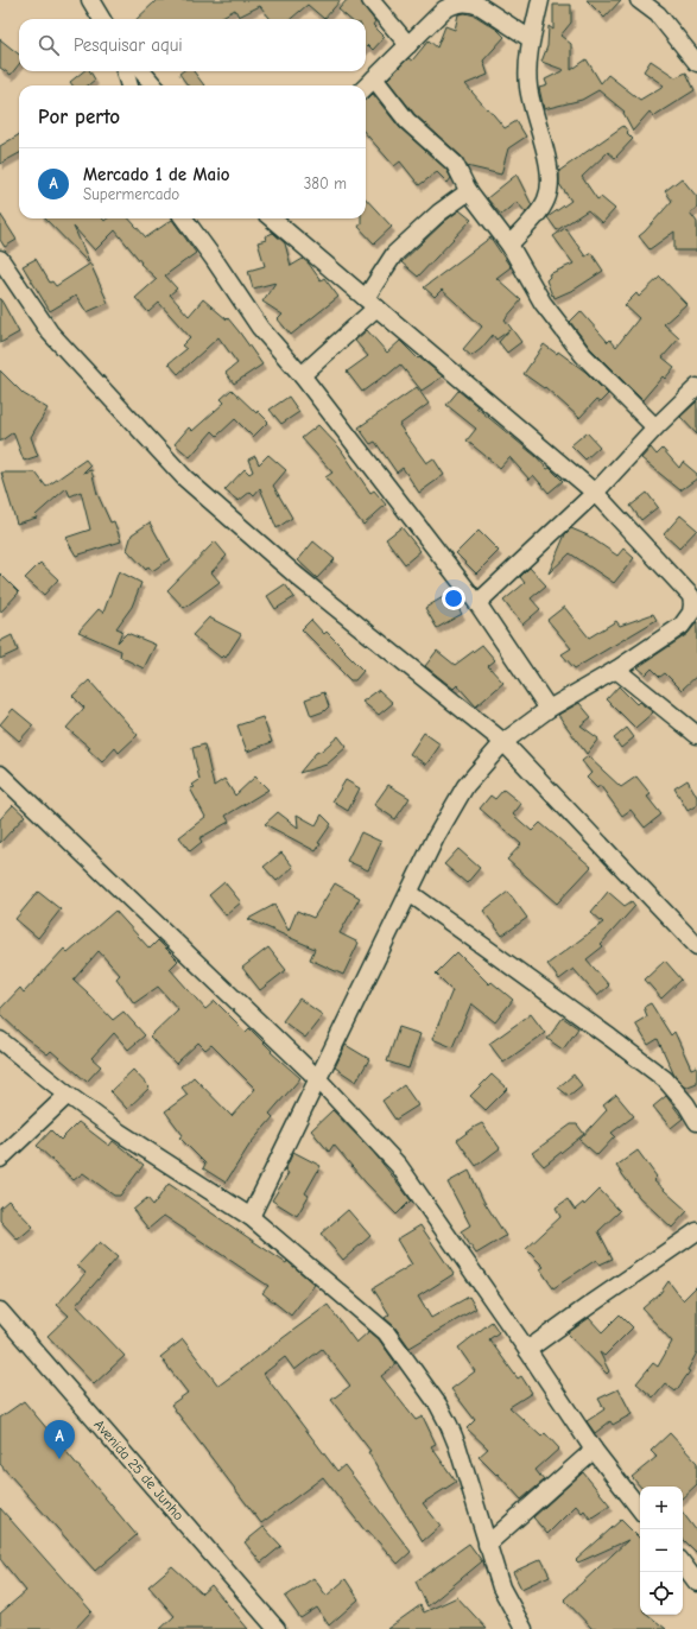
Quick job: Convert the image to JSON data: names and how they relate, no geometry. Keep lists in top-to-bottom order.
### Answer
{
  "streets": {
    "street": ["Avenida 25 de Junho"]
  },
  "page": {
    "search": "Pesquisar aqui",
    "heading": "Por perto",
    "list": [
      {
        "mark": "A",
        "name": "Mercado 1 de Maio",
        "note": "Supermercado",
        "value": "380 m"
      }
    ],
    "pins": "A",
    "map_buttons": ["+", "−"]
  }
}
